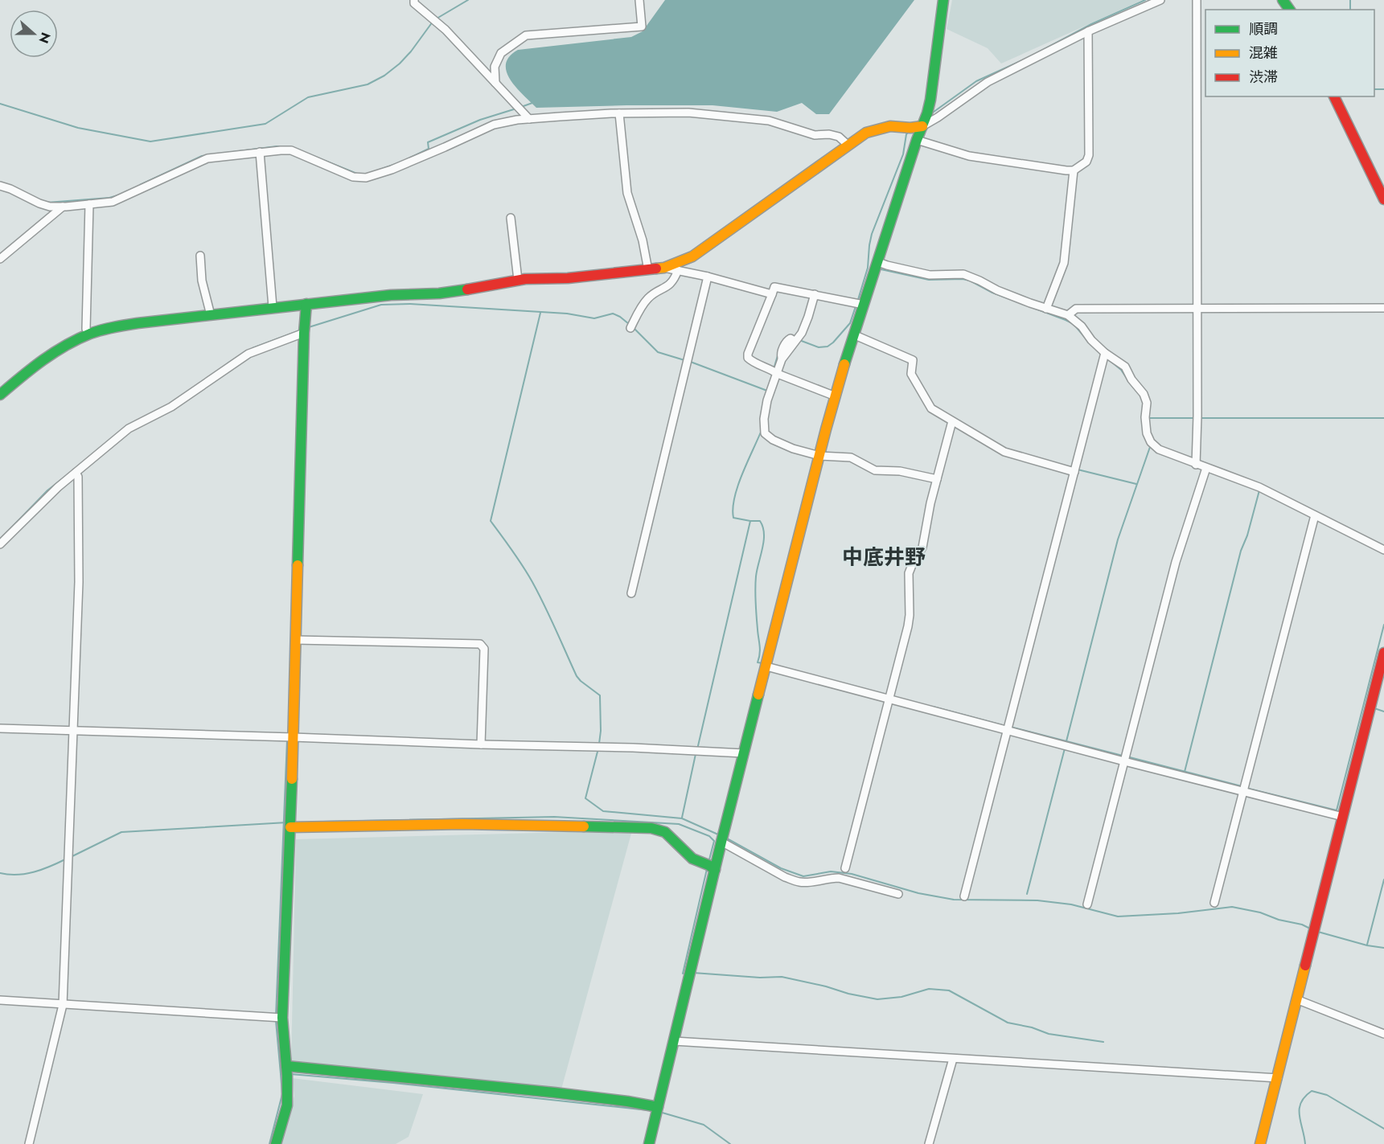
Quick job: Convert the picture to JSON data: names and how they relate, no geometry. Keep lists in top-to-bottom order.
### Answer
{
  "districts": ["中底井野"],
  "legend": ["順調", "混雑", "渋滞"],
  "north": "right"
}
